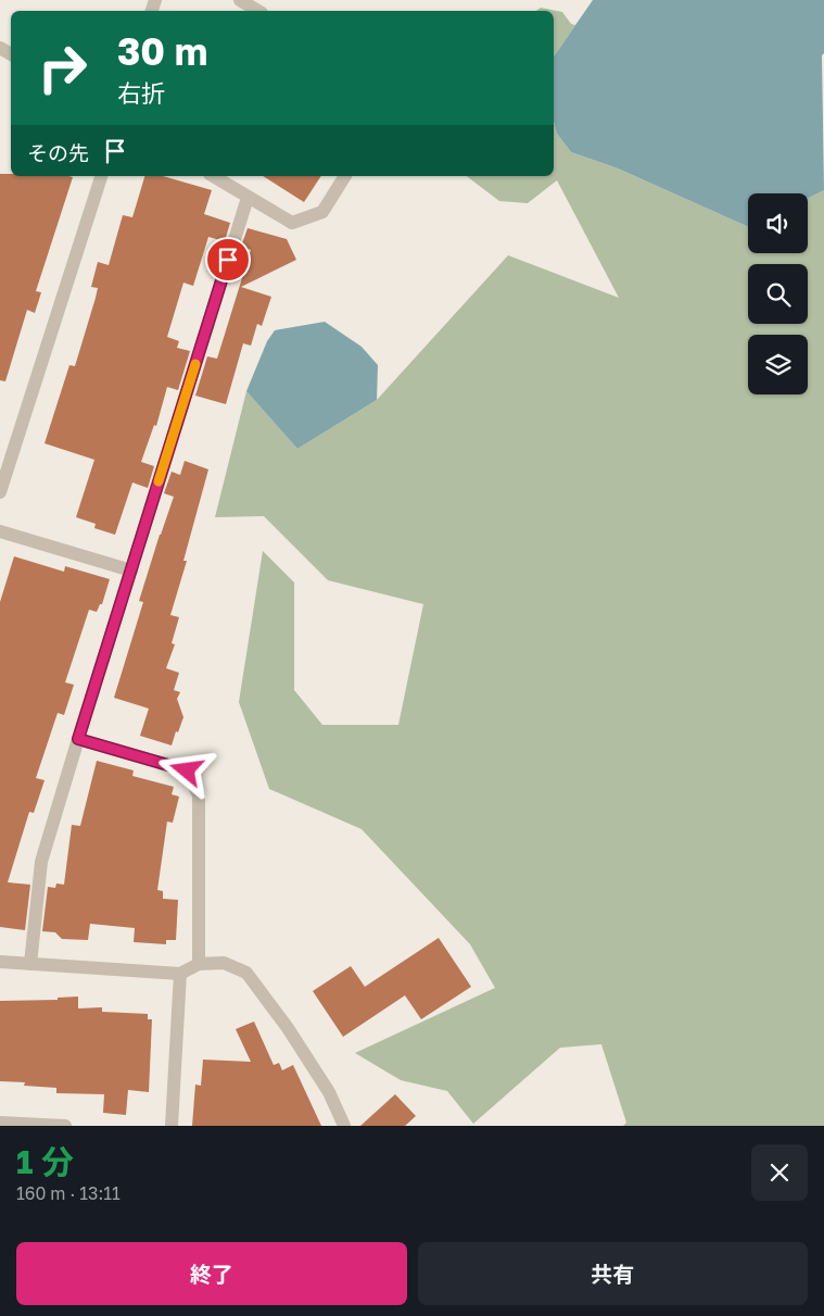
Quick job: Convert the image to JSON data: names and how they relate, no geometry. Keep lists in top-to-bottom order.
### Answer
{
  "page": {
    "turn": ["30 m", "右折"],
    "then": "その先",
    "heading": ["1 分", "160 m · 13:11"],
    "buttons": ["終了", "共有"]
  }
}
